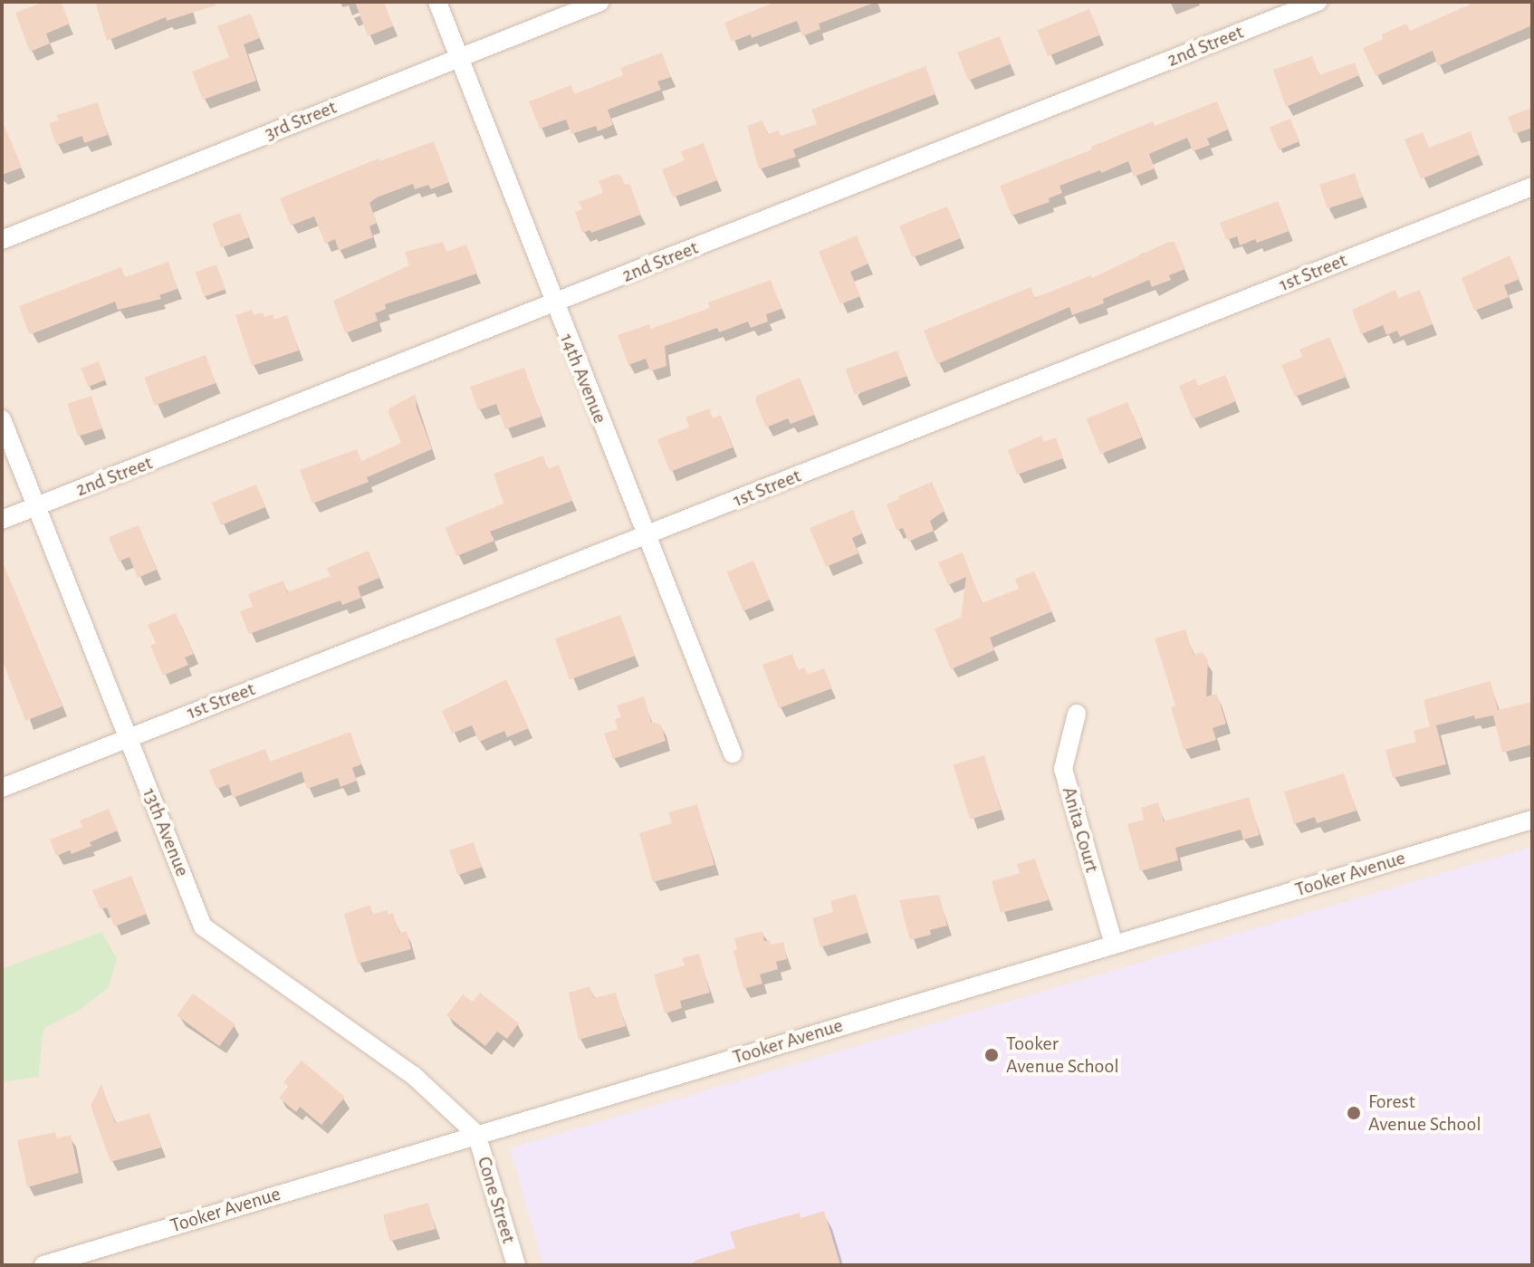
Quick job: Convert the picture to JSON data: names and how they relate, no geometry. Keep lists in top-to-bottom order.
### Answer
{
  "streets": {
    "street": [
      "2nd Street",
      "3rd Street",
      "1st Street",
      "14th Avenue",
      "Anita Court",
      "13th Avenue",
      "Tooker Avenue",
      "Cone Street"
    ]
  },
  "crossings": [
    ["2nd Street", "14th Avenue"],
    ["2nd Street", "13th Avenue"],
    ["3rd Street", "14th Avenue"],
    ["1st Street", "14th Avenue"],
    ["1st Street", "13th Avenue"],
    ["Anita Court", "Tooker Avenue"],
    ["13th Avenue", "Tooker Avenue"],
    ["13th Avenue", "Cone Street"],
    ["Tooker Avenue", "Cone Street"]
  ],
  "places": ["Tooker Avenue School", "Forest Avenue School"]
}
